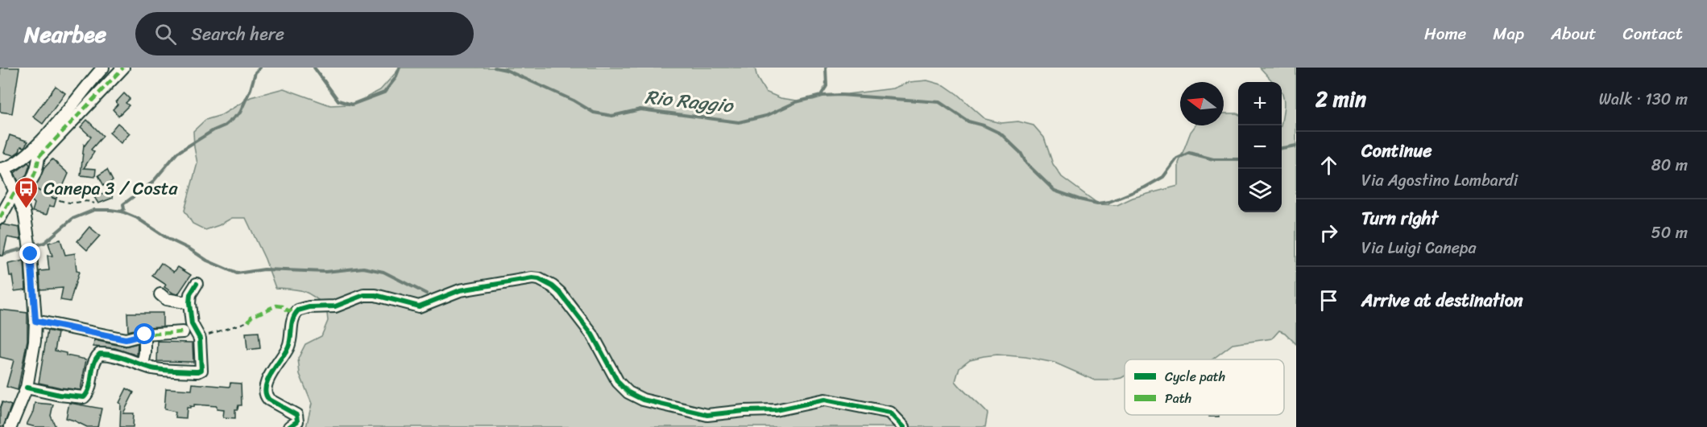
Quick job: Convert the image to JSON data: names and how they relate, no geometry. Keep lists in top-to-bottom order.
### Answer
{
  "water": ["Rio Raggio"],
  "places": {
    "bus stop": ["Canepa 3 / Costa"]
  },
  "legend": ["Cycle path", "Path"],
  "north": "left",
  "page": {
    "header": "Nearbee",
    "search": "Search here",
    "nav": [
      "Home",
      "Map",
      "About",
      "Contact"
    ],
    "heading": ["2 min", "Walk · 130 m"],
    "map_buttons": ["+", "−"],
    "list": [
      ["Continue", "Via Agostino Lombardi", "80 m"],
      ["Turn right", "Via Luigi Canepa", "50 m"],
      "Arrive at destination"
    ]
  }
}
